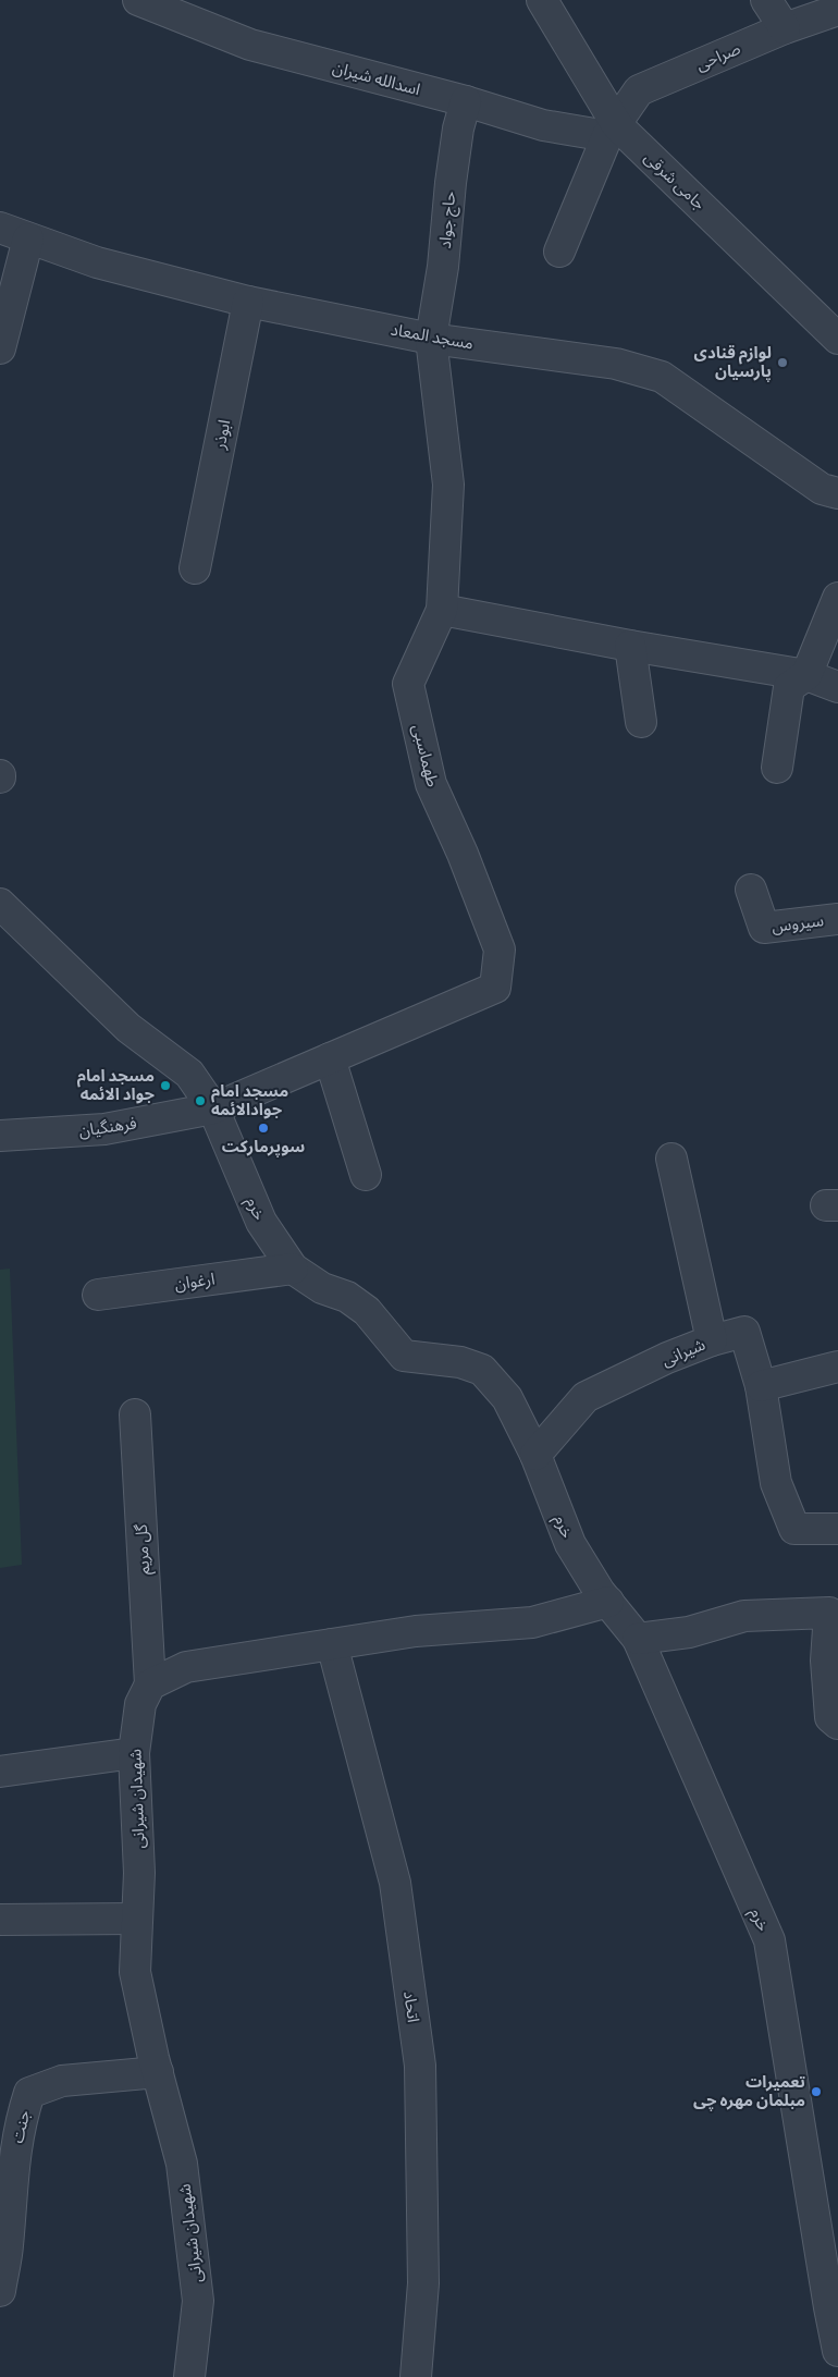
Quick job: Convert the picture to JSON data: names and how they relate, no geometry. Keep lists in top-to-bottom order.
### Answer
{
  "streets": {
    "street": [
      "صراحی",
      "اسدالله شیران",
      "جامی شرقی",
      "حاج جواد",
      "مسجد المعاد",
      "ابوذر",
      "طهماسبی",
      "سیروس",
      "فرهنگیان",
      "خرم",
      "ارغوان",
      "شیرانی",
      "گل مریم",
      "شهیدان شیرانی",
      "اتحاد",
      "جنت"
    ]
  },
  "crossings": [
    ["صراحی", "اسدالله شیران"],
    ["صراحی", "جامی شرقی"],
    ["اسدالله شیران", "جامی شرقی"],
    ["اسدالله شیران", "حاج جواد"],
    ["حاج جواد", "مسجد المعاد"],
    ["حاج جواد", "طهماسبی"],
    ["مسجد المعاد", "ابوذر"],
    ["مسجد المعاد", "طهماسبی"],
    ["طهماسبی", "فرهنگیان"],
    ["طهماسبی", "خرم"],
    ["فرهنگیان", "خرم"],
    ["خرم", "ارغوان"],
    ["خرم", "شیرانی"],
    ["گل مریم", "شهیدان شیرانی"],
    ["شهیدان شیرانی", "جنت"]
  ],
  "places": [
    "لوازم قنادی پارسیان",
    "مسجد امام جواد الائمه",
    "مسجد امام جوادالائمه",
    "سوپرمارکت",
    "تعمیرات مبلمان مهره چی"
  ]
}
